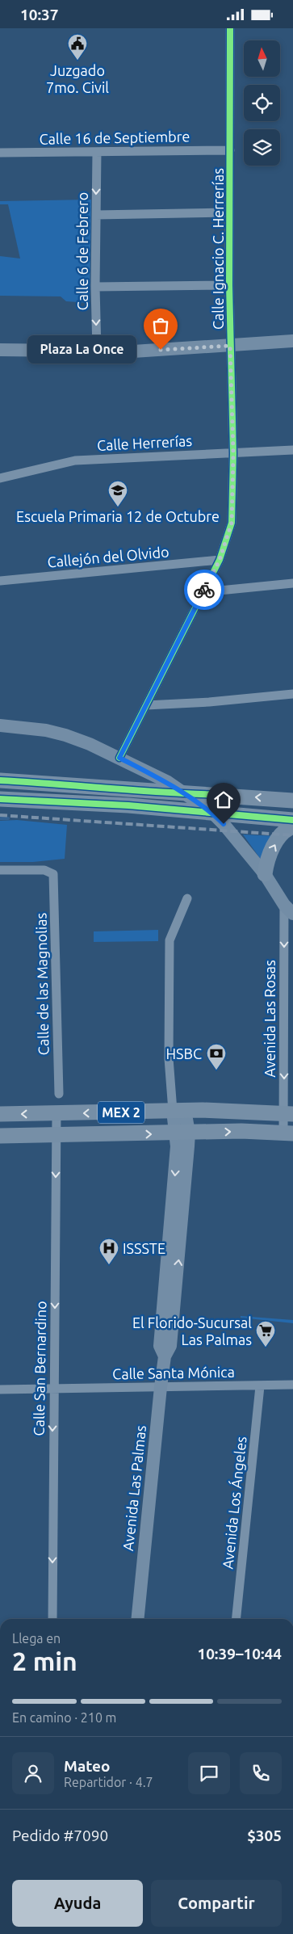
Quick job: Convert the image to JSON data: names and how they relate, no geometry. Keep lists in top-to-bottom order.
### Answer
{
  "streets": {
    "main road": ["MEX 2"],
    "street": [
      "Calle 16 de Septiembre",
      "Calle Ignacio C. Herrerías",
      "Calle 6 de Febrero",
      "Calle Herrerías",
      "Callejón del Olvido",
      "Calle de las Magnolias",
      "Avenida Las Rosas",
      "Calle San Bernardino",
      "Calle Santa Mónica",
      "Avenida Las Palmas",
      "Avenida Los Ángeles"
    ]
  },
  "crossings": [
    ["Calle 16 de Septiembre", "Calle Ignacio C. Herrerías"],
    ["Calle 16 de Septiembre", "Calle 6 de Febrero"],
    ["Calle Ignacio C. Herrerías", "Calle Herrerías"],
    ["Calle Ignacio C. Herrerías", "Callejón del Olvido"],
    ["Avenida Las Rosas", "MEX 2"],
    ["MEX 2", "Calle San Bernardino"],
    ["MEX 2", "Avenida Las Palmas"],
    ["Calle San Bernardino", "Calle Santa Mónica"],
    ["Calle Santa Mónica", "Avenida Las Palmas"],
    ["Calle Santa Mónica", "Avenida Los Ángeles"]
  ],
  "one_way": ["Calle 6 de Febrero", "Avenida Las Rosas", "Calle San Bernardino"],
  "places": {
    "public building": ["Juzgado 7mo. Civil"],
    "other": ["Plaza La Once"],
    "school or university": ["Escuela Primaria 12 de Octubre"],
    "bank": ["HSBC"],
    "hospital": ["ISSSTE"],
    "supermarket": ["El Florido-Sucursal Las Palmas"]
  },
  "north": "top",
  "page": {
    "status": "10:37",
    "bubble": "Plaza La Once",
    "heading": ["2 min", "Llega en", "10:39–10:44"],
    "panel": [
      "Mateo",
      "Repartidor · 4.7",
      "Pedido #7090",
      "$305"
    ],
    "bar": "En camino · 210 m",
    "buttons": ["Ayuda", "Compartir"]
  }
}
